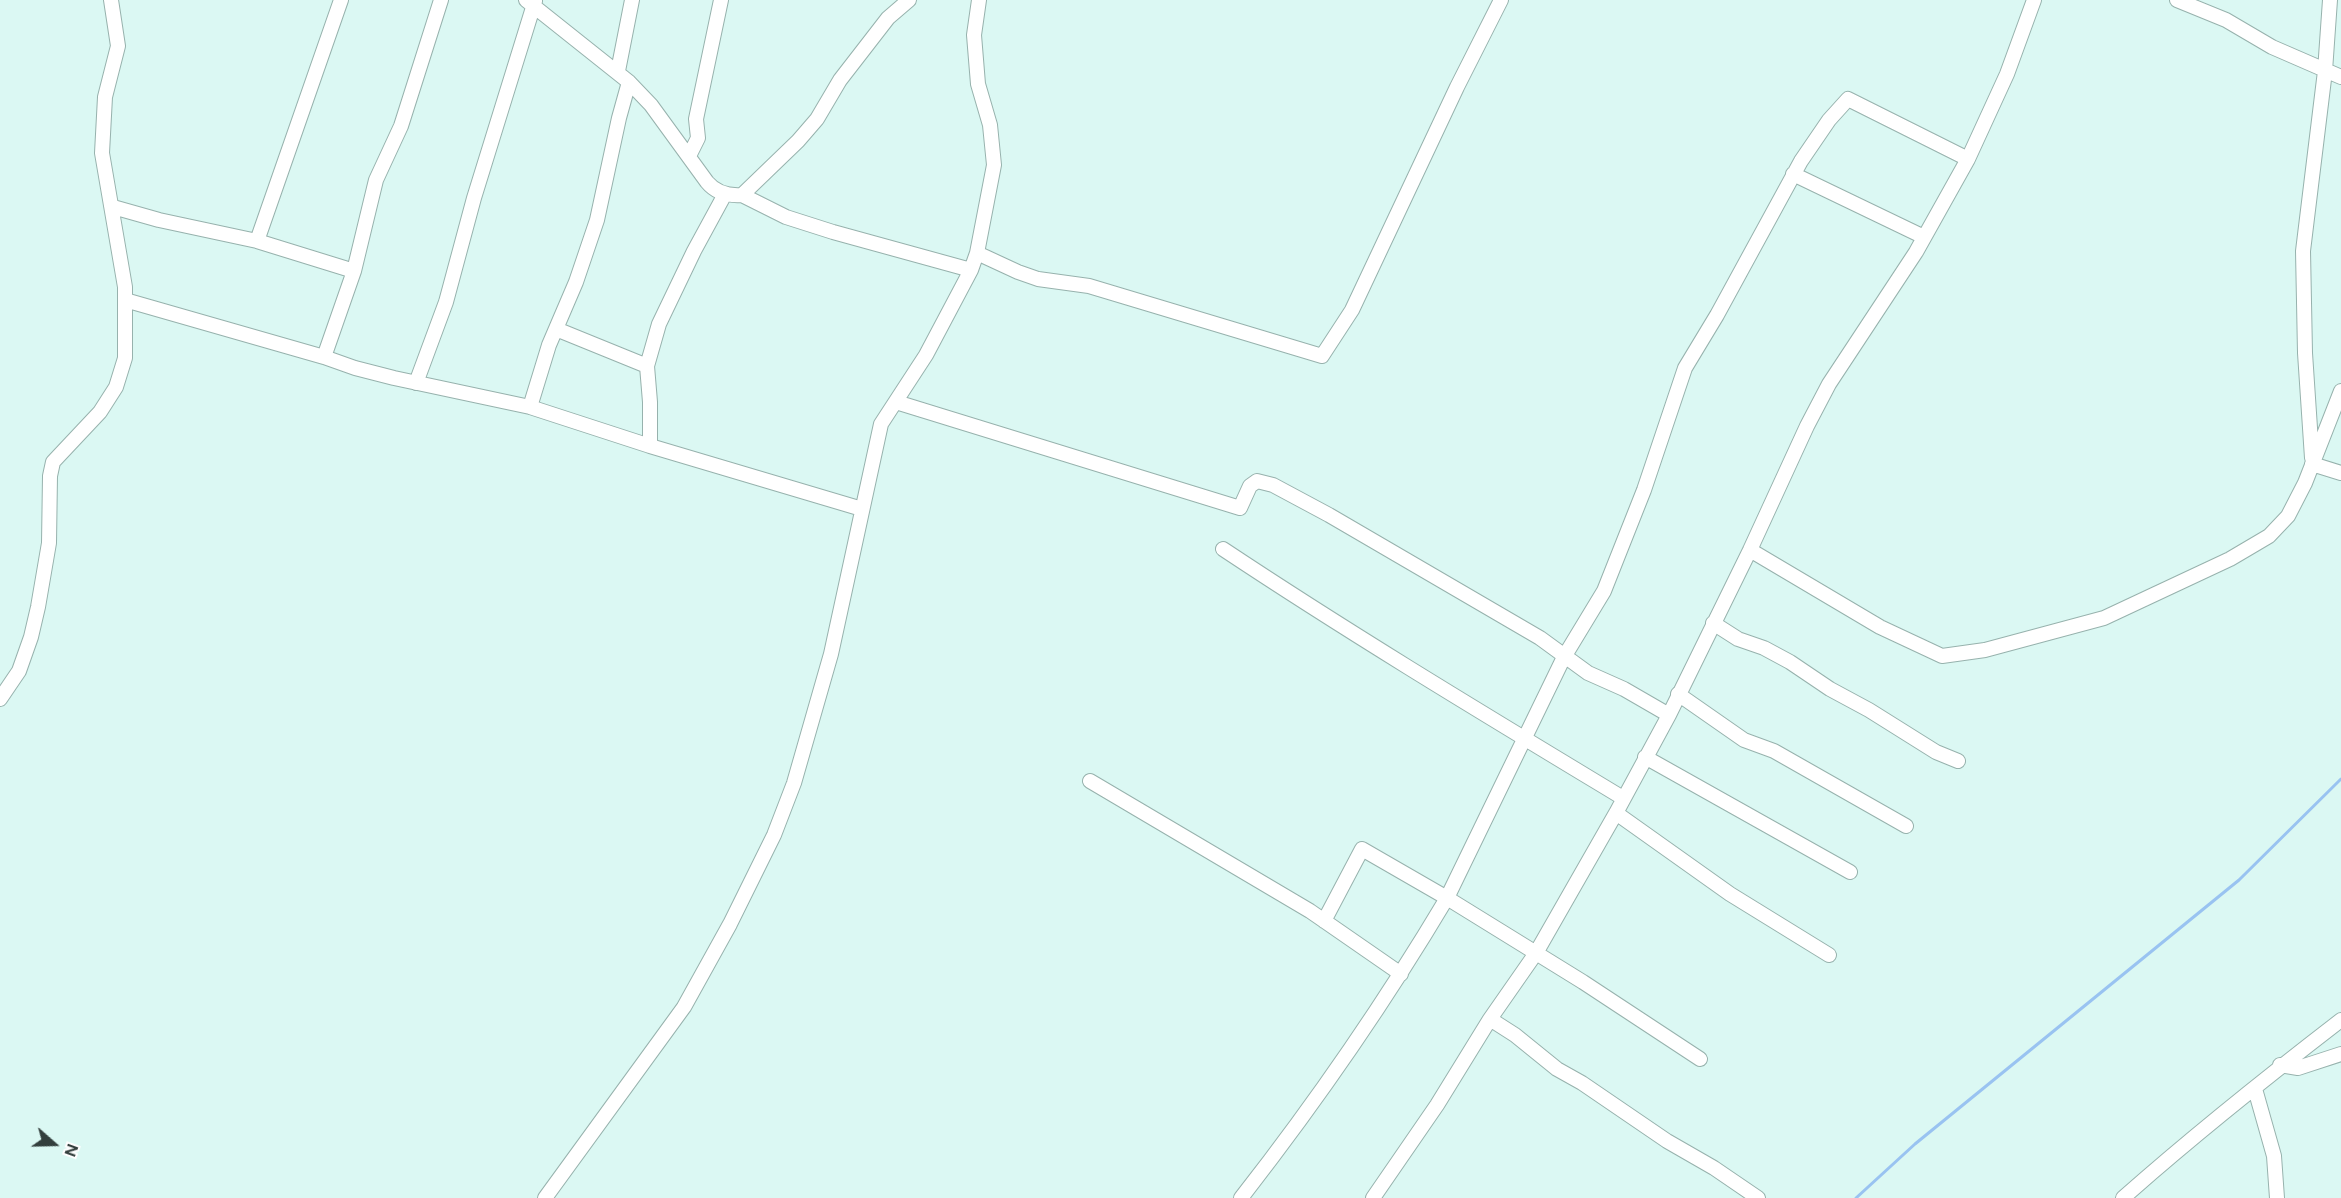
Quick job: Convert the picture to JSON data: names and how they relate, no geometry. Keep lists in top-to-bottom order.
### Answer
{
  "north": "right"
}
